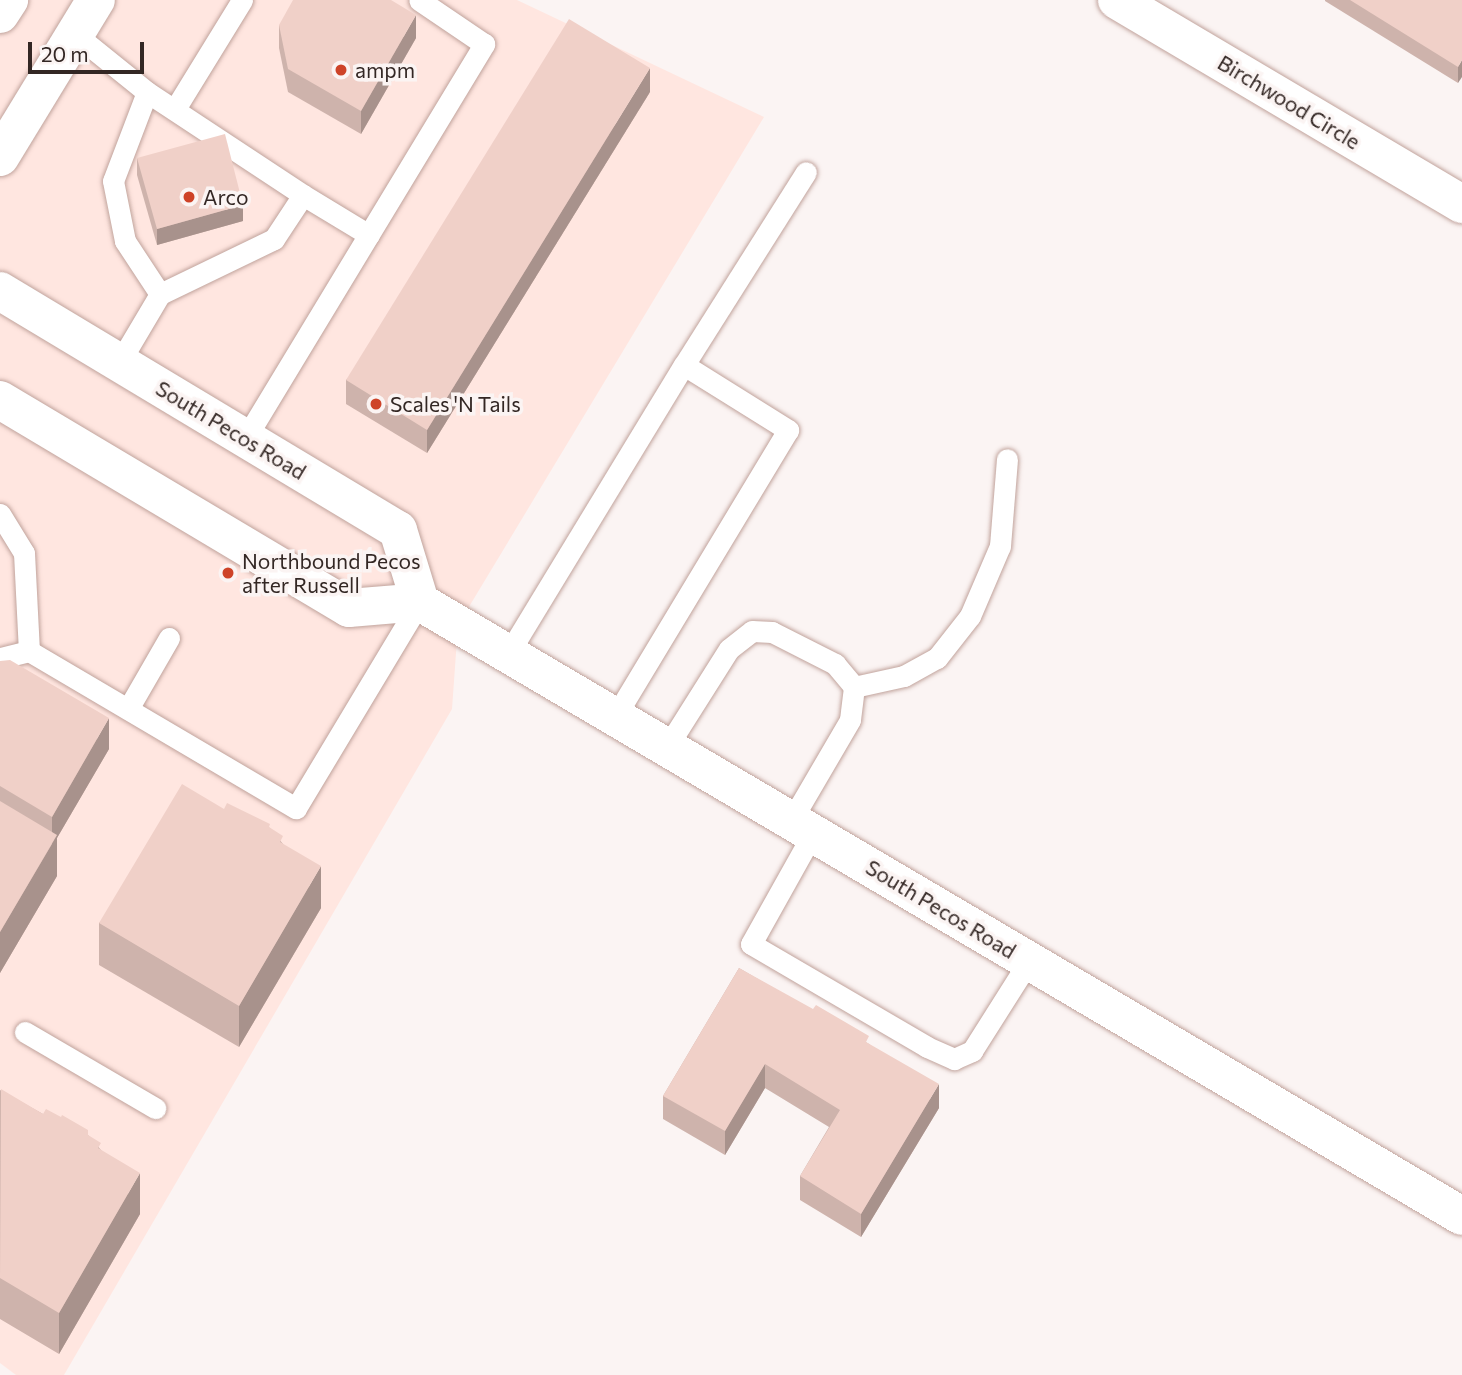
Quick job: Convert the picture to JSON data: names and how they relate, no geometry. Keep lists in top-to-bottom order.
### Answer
{
  "streets": {
    "main road": ["Birchwood Circle", "South Pecos Road"]
  },
  "places": [
    "ampm",
    "Arco",
    "Scales 'N Tails",
    "Northbound Pecos after Russell"
  ],
  "scale_bar": "20 m"
}
